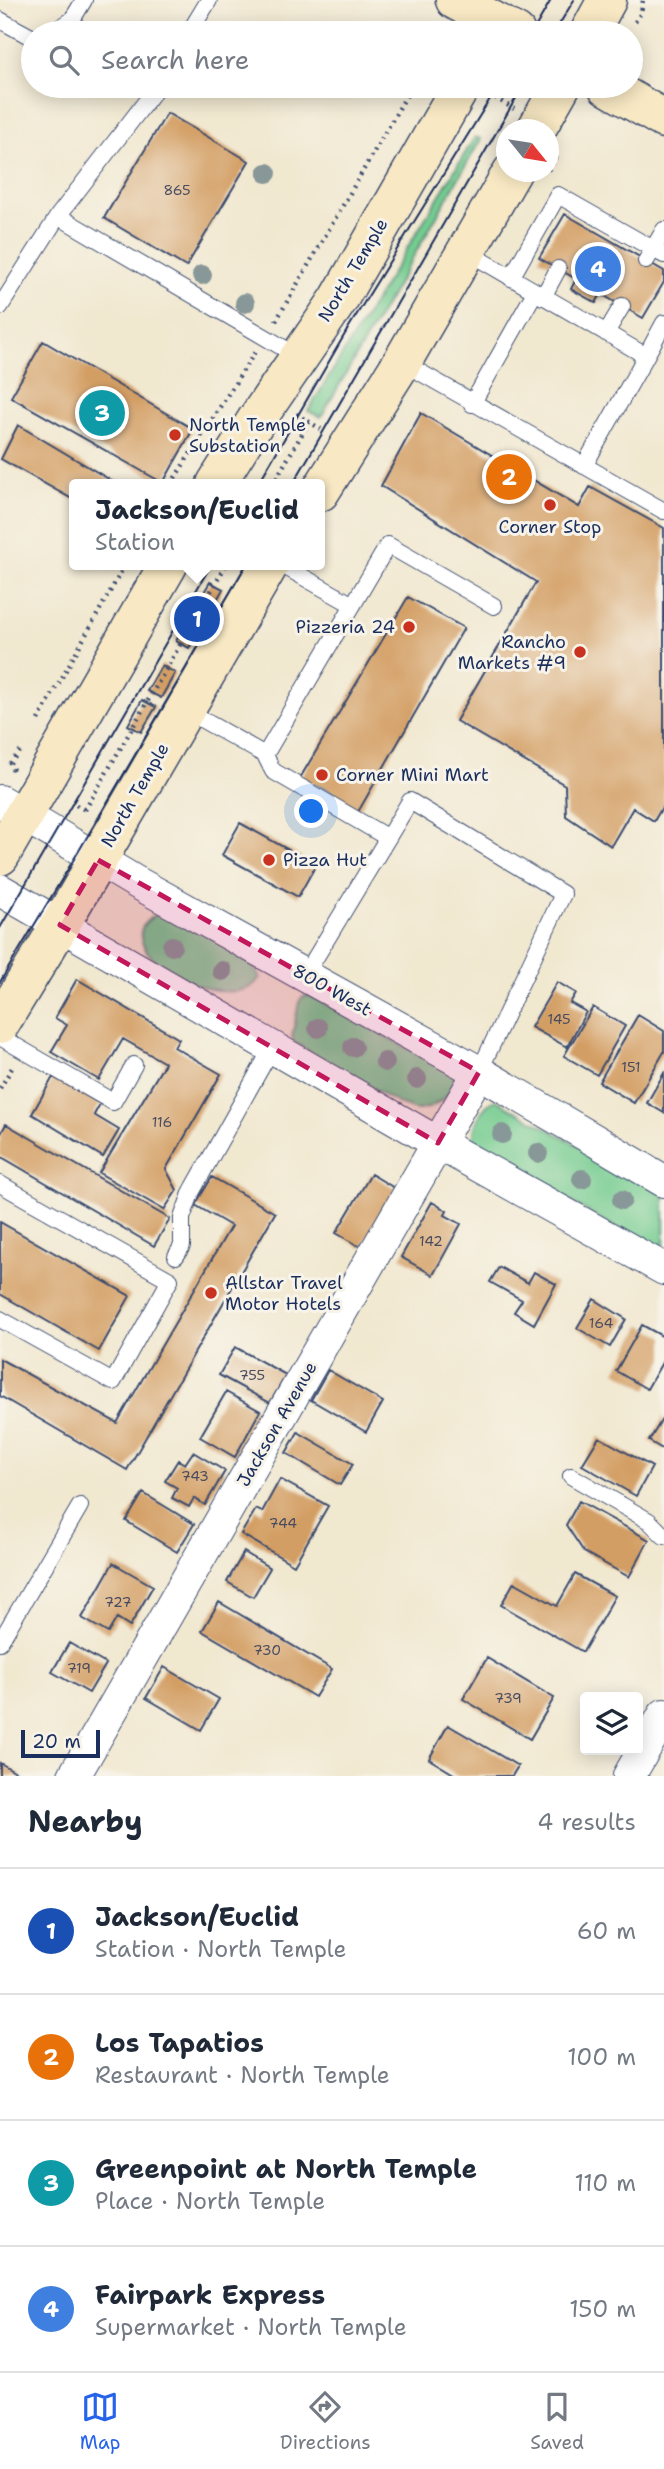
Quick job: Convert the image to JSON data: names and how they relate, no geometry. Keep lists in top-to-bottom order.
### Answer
{
  "streets": {
    "main road": ["North Temple"],
    "street": ["800 West", "Jackson Avenue"]
  },
  "crossings": [
    ["North Temple", "800 West"],
    ["800 West", "Jackson Avenue"]
  ],
  "places": [
    "North Temple Substation",
    "Corner Stop",
    "Pizzeria 24",
    "Rancho Markets #9",
    "Corner Mini Mart",
    "Pizza Hut",
    "Allstar Travel Motor Hotels"
  ],
  "house_numbers": [
    "865",
    "145",
    "151",
    "116",
    "142",
    "164",
    "755",
    "743",
    "744",
    "727",
    "730",
    "719",
    "739"
  ],
  "scale_bar": "20 m",
  "north": "bottom right",
  "page": {
    "search": "Search here",
    "pins": [
      "4",
      "3",
      "2",
      "1"
    ],
    "popup": ["Jackson/Euclid", "Station"],
    "scale": "20 m",
    "heading": ["Nearby", "4 results"],
    "list": [
      {
        "mark": "1",
        "name": "Jackson/Euclid",
        "note": "Station · North Temple",
        "value": "60 m"
      },
      {
        "mark": "2",
        "name": "Los Tapatios",
        "note": "Restaurant · North Temple",
        "value": "100 m"
      },
      {
        "mark": "3",
        "name": "Greenpoint at North Temple",
        "note": "Place · North Temple",
        "value": "110 m"
      },
      {
        "mark": "4",
        "name": "Fairpark Express",
        "note": "Supermarket · North Temple",
        "value": "150 m"
      }
    ],
    "nav": ["Map", "Directions", "Saved"]
  }
}
